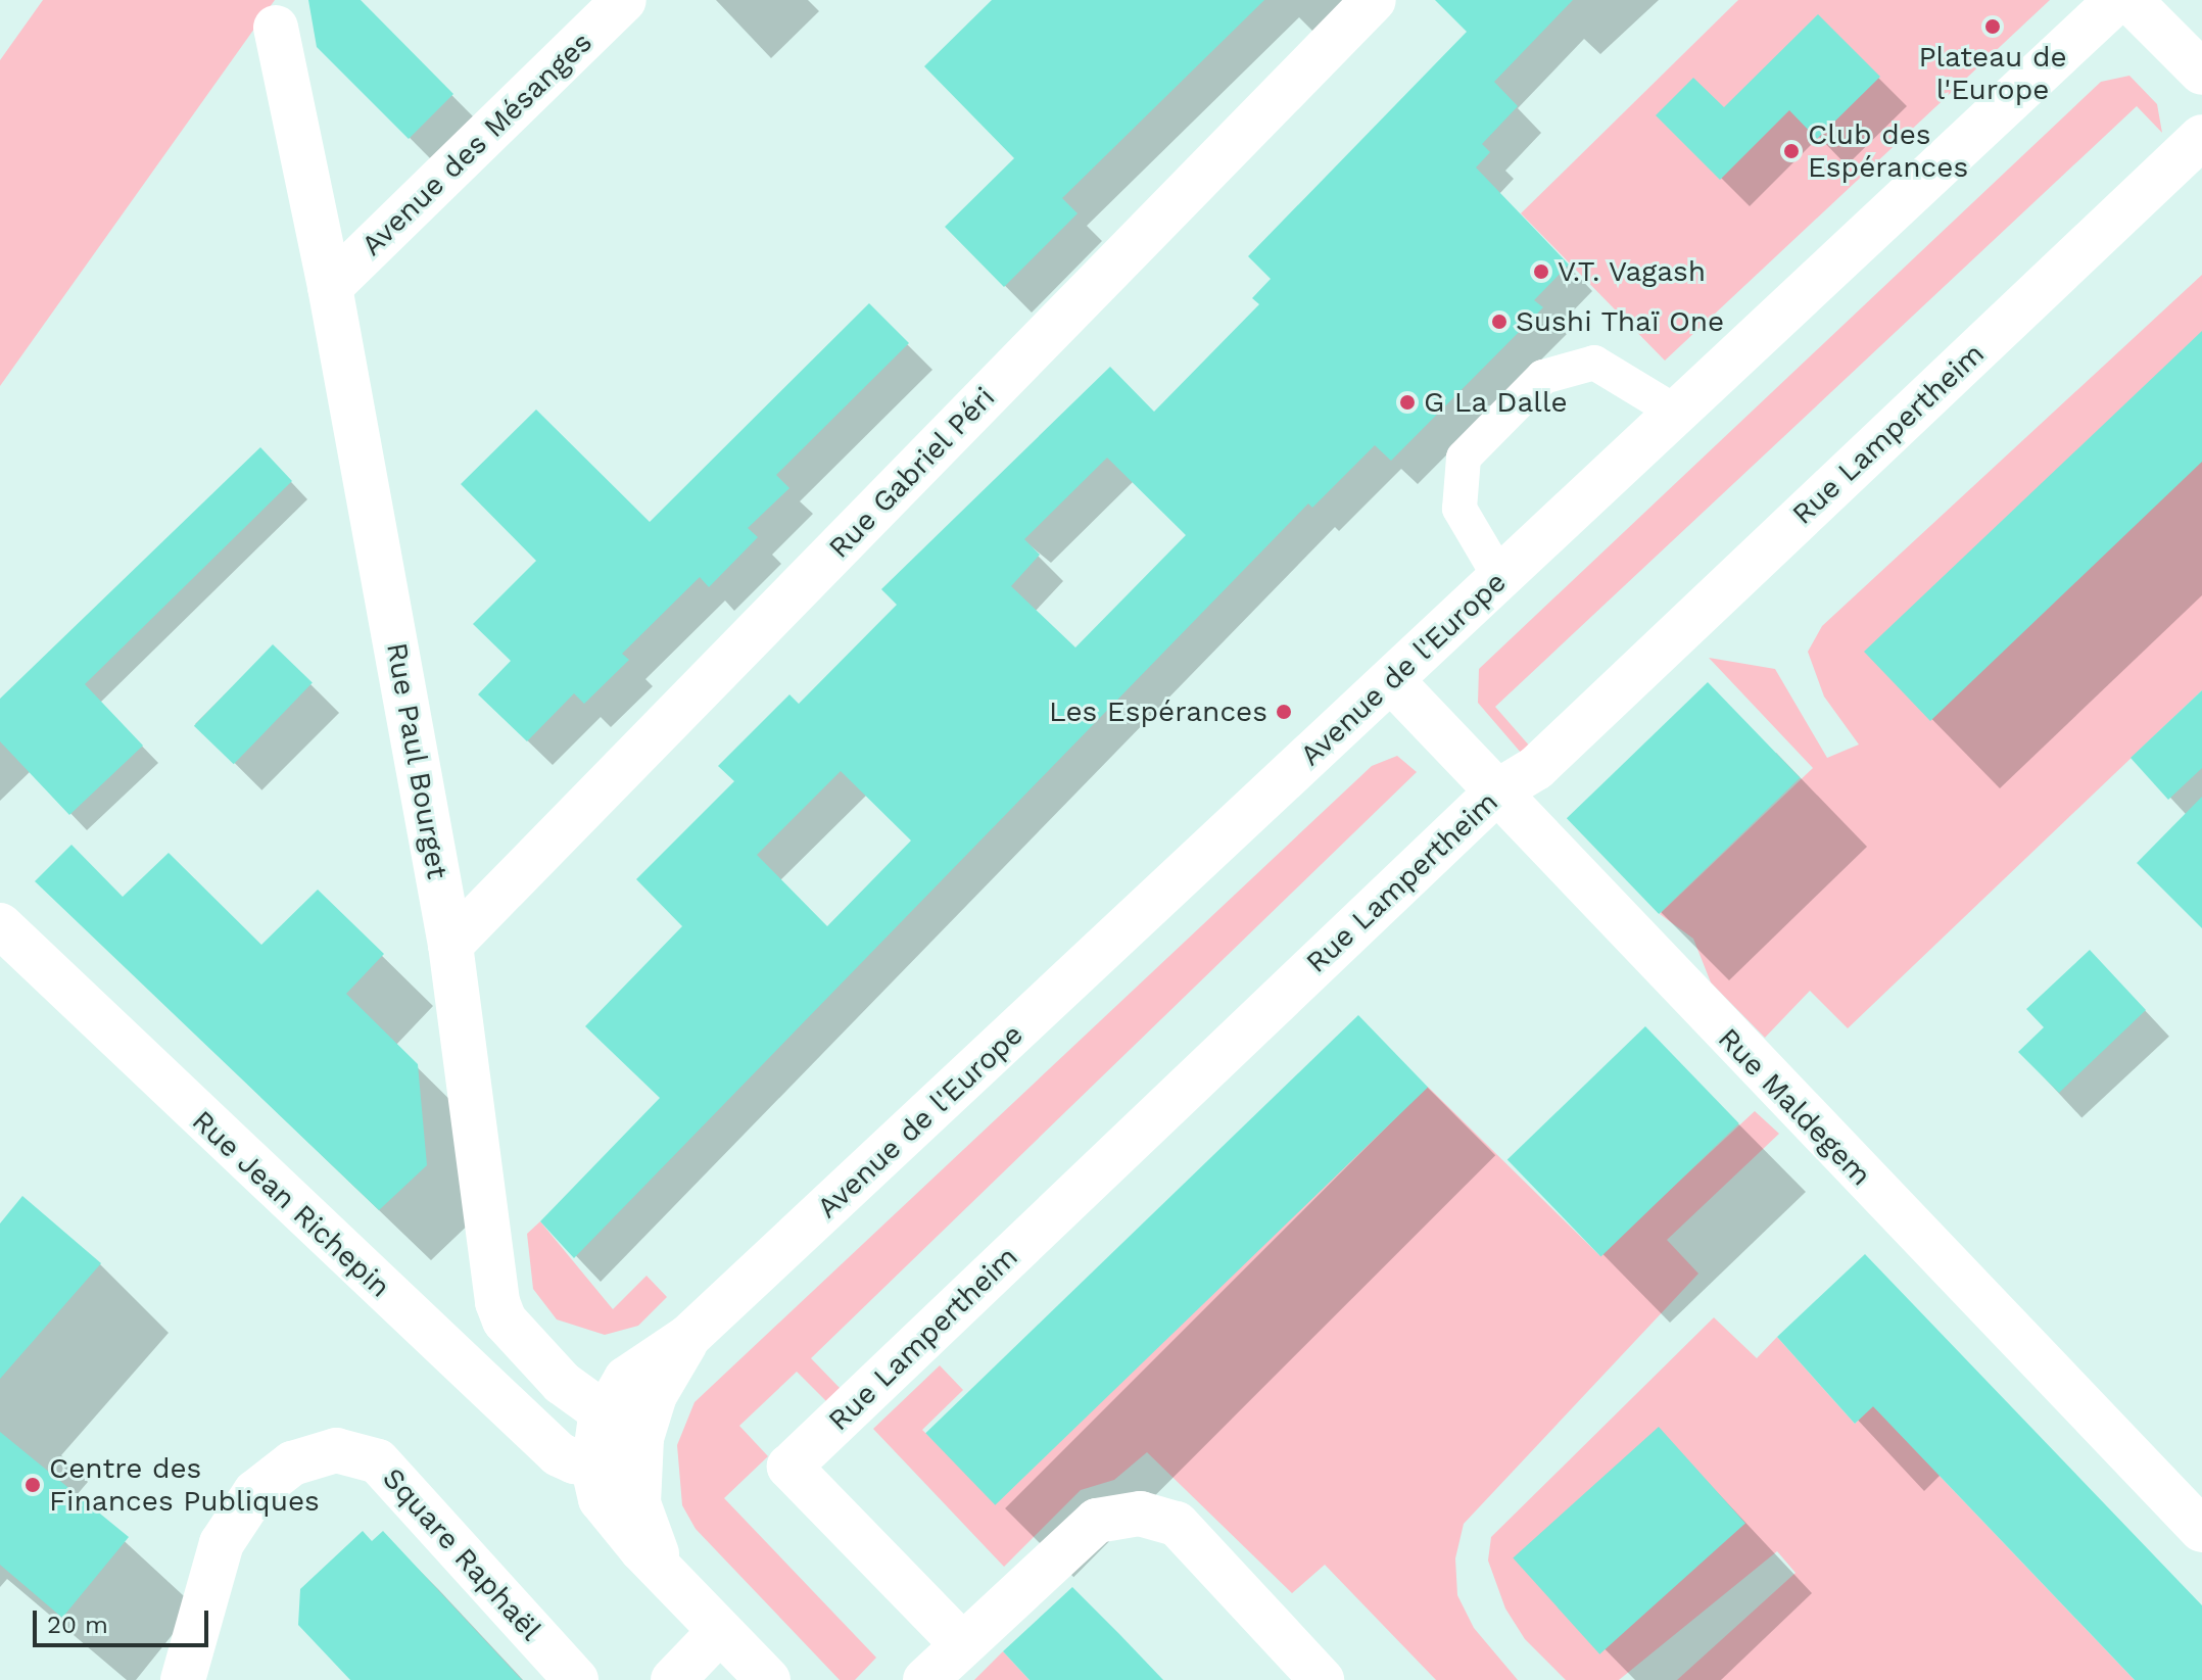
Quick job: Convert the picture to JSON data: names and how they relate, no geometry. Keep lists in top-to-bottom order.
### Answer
{
  "streets": {
    "street": [
      "Avenue des Mésanges",
      "Rue Lampertheim",
      "Rue Gabriel Péri",
      "Avenue de l'Europe",
      "Rue Paul Bourget",
      "Rue Maldegem",
      "Rue Jean Richepin",
      "Square Raphaël"
    ]
  },
  "crossings": [
    ["Avenue des Mésanges", "Rue Paul Bourget"],
    ["Rue Lampertheim", "Rue Maldegem"],
    ["Rue Gabriel Péri", "Rue Paul Bourget"],
    ["Avenue de l'Europe", "Rue Paul Bourget"],
    ["Avenue de l'Europe", "Rue Maldegem"],
    ["Avenue de l'Europe", "Rue Jean Richepin"]
  ],
  "places": [
    "Plateau de l'Europe",
    "Club des Espérances",
    "V.T. Vagash",
    "Sushi Thaï One",
    "G La Dalle",
    "Les Espérances",
    "Centre des Finances Publiques"
  ],
  "scale_bar": "20 m"
}
